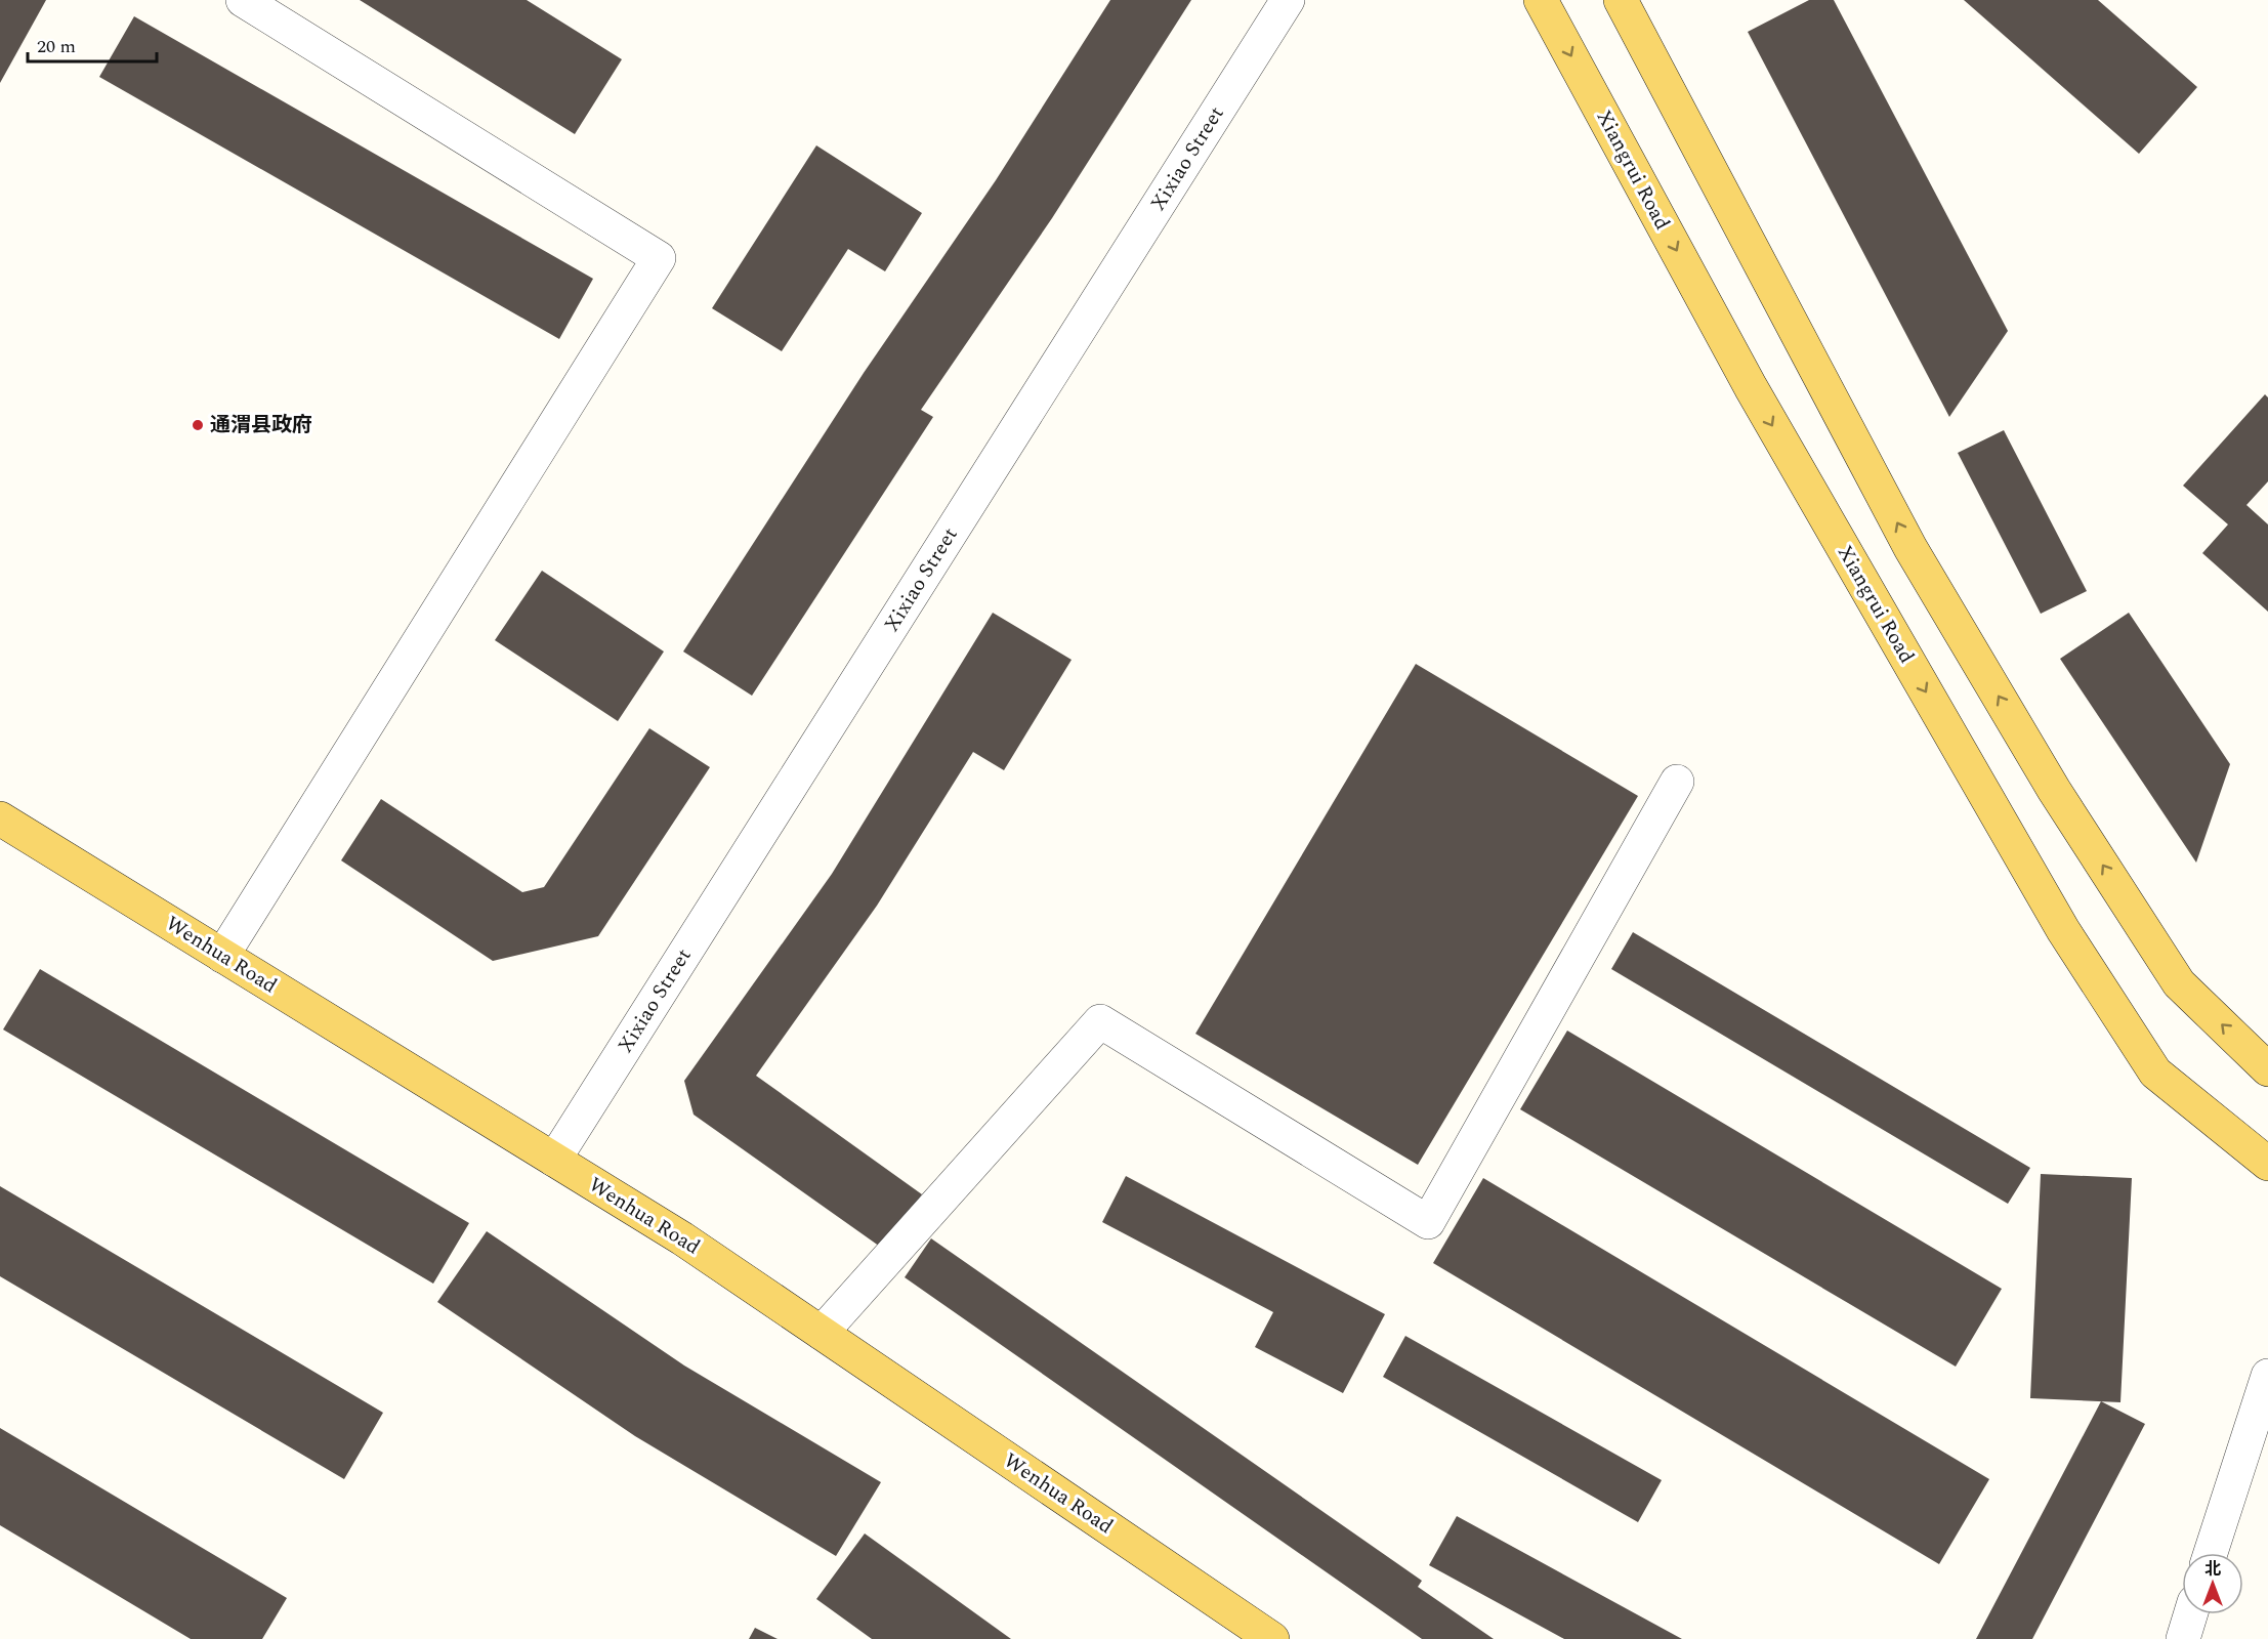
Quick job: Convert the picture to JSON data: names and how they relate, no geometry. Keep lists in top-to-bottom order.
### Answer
{
  "streets": {
    "main road": ["Xiangrui Road", "Wenhua Road"],
    "street": ["Xixiao Street"]
  },
  "crossings": [
    ["Xixiao Street", "Wenhua Road"]
  ],
  "places": ["通渭县政府"],
  "scale_bar": "20 m",
  "north": "top"
}
